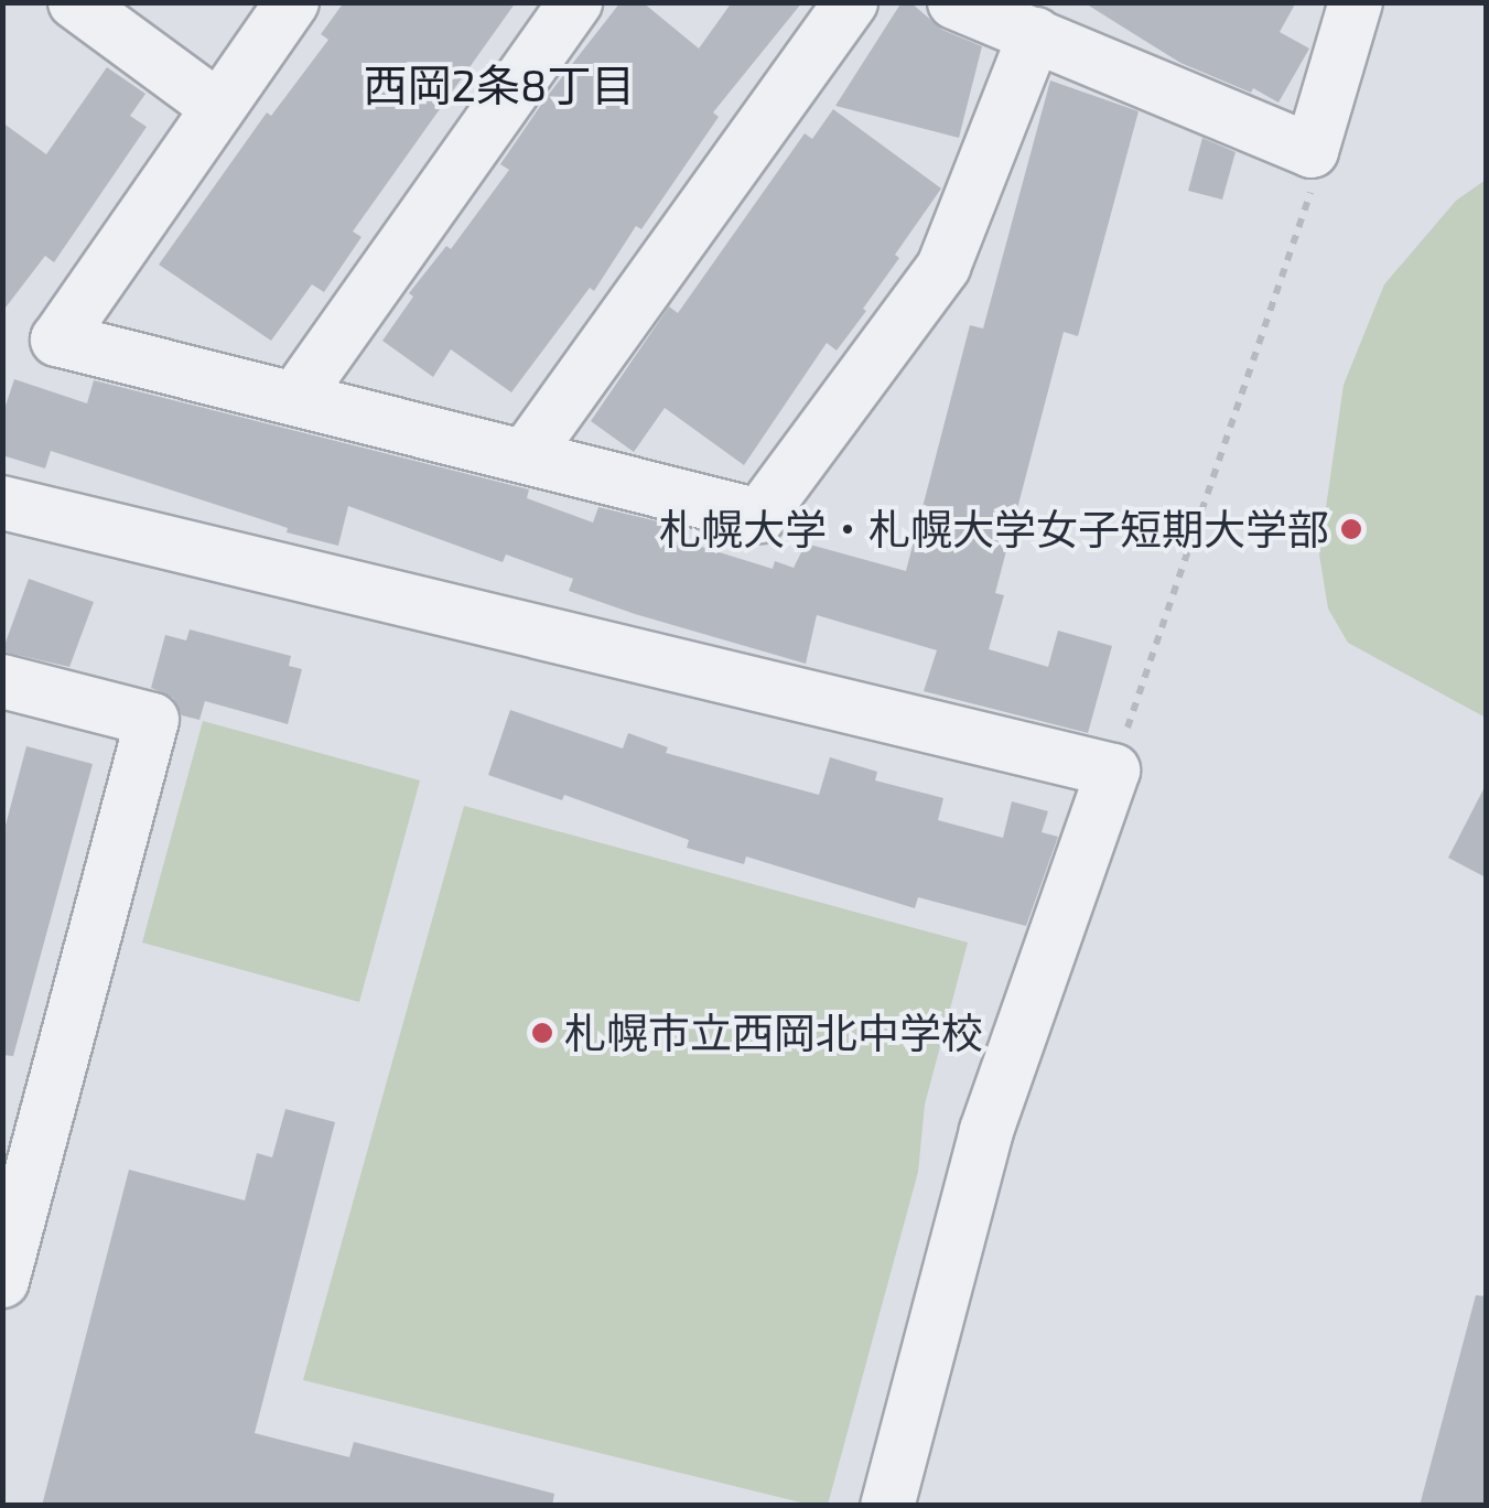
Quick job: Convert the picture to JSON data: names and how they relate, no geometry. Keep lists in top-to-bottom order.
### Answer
{
  "districts": ["西岡2条8丁目"],
  "places": ["札幌大学・札幌大学女子短期大学部", "札幌市立西岡北中学校"]
}
